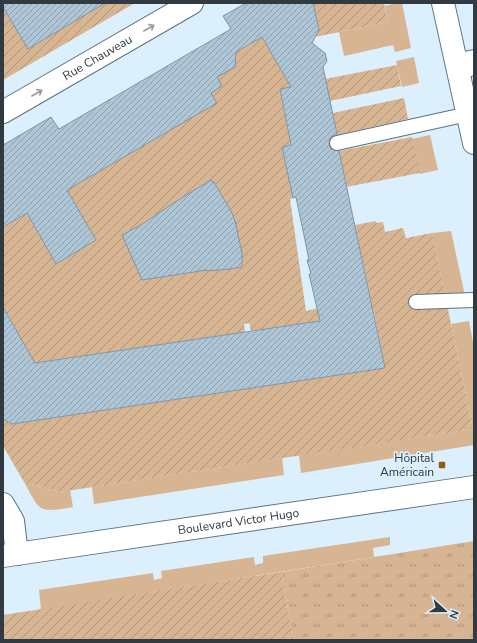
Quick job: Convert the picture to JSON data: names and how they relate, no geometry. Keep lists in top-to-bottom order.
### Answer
{
  "streets": {
    "street": ["Rue Chauveau", "Boulevard Victor Hugo"]
  },
  "one_way": ["Rue Chauveau"],
  "places": {
    "transit": ["Hôpital Américain"]
  },
  "north": "right"
}
